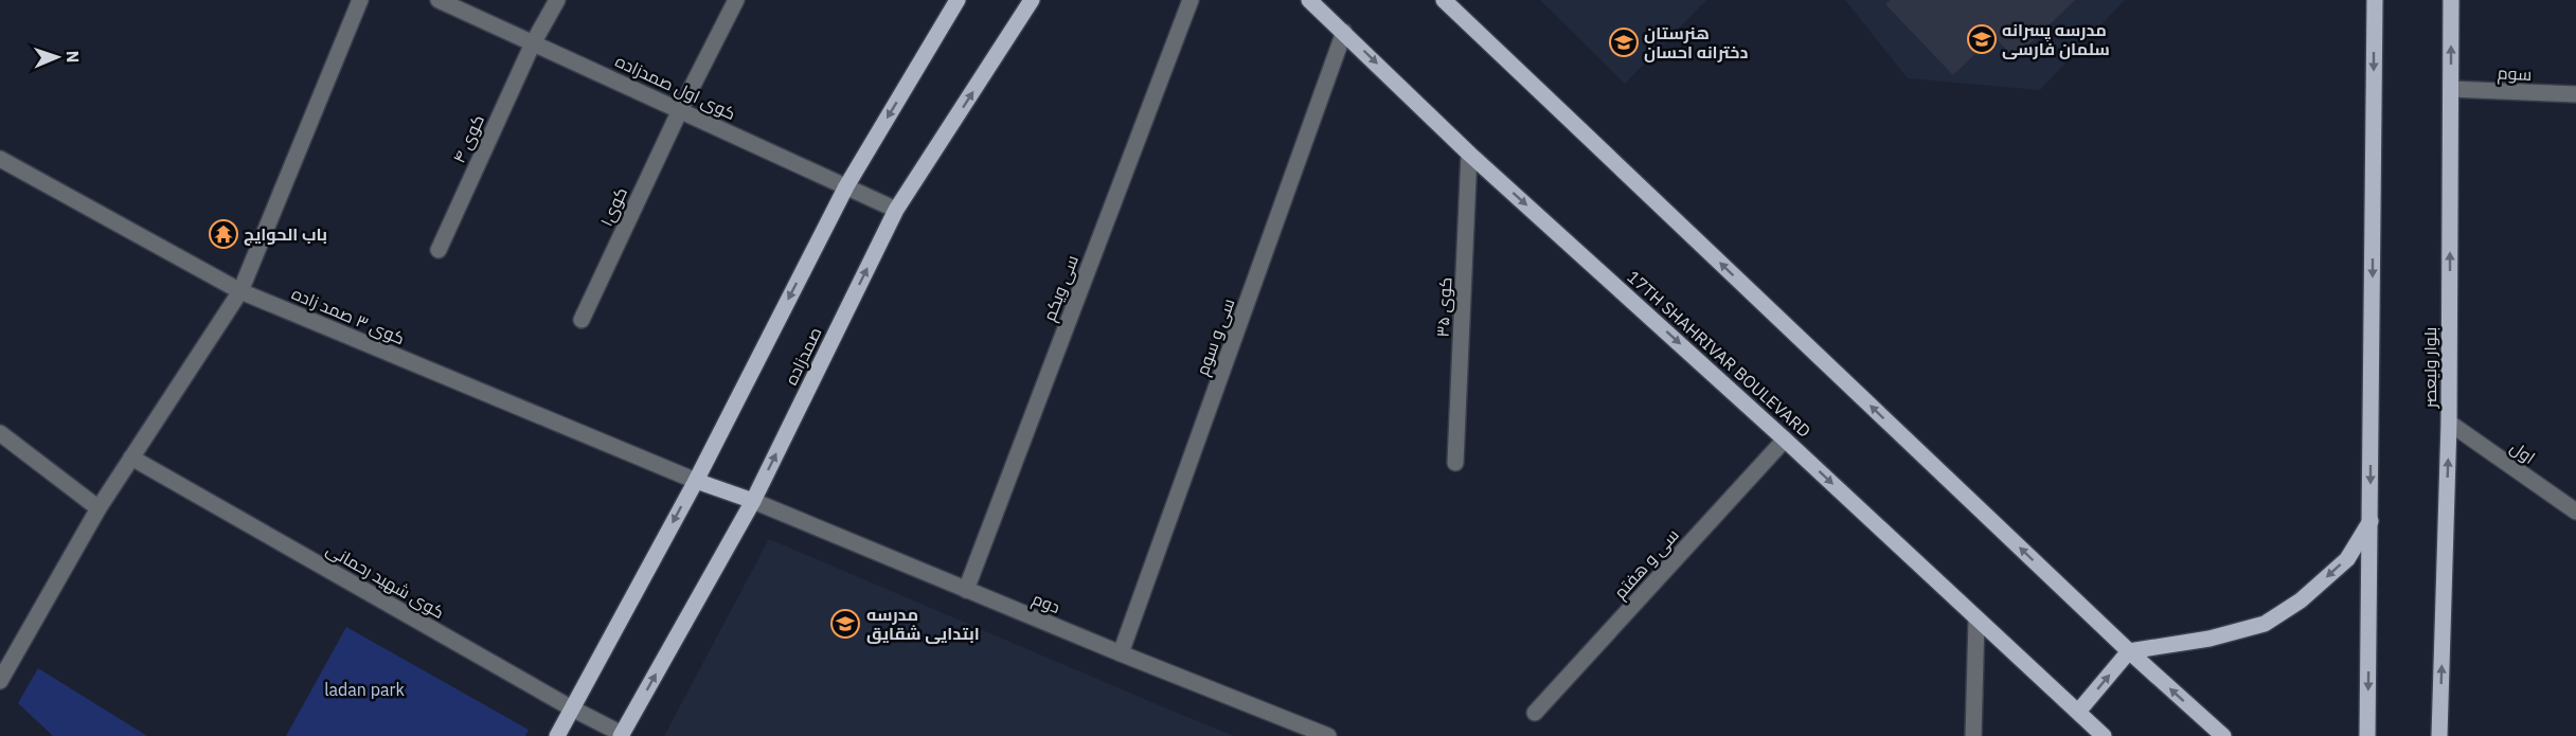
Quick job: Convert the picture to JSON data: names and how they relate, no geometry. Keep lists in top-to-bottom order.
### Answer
{
  "streets": {
    "main road": ["17TH SHAHRIVAR BOULEVARD", "صمدزاده", "بلوار ولیعصر"],
    "street": [
      "سوم",
      "کوی اول صمدزاده",
      "کوی ۴",
      "کوی۱",
      "سی ویکم",
      "کوی ۳۵",
      "کوی ۳ صمد زاده",
      "سی و سوم",
      "اول",
      "سی و هفتم",
      "کوی شهید رحمانی",
      "دوم"
    ]
  },
  "crossings": [
    ["سوم", "بلوار ولیعصر"],
    ["کوی اول صمدزاده", "کوی ۴"],
    ["کوی اول صمدزاده", "کوی۱"],
    ["کوی اول صمدزاده", "صمدزاده"],
    ["سی ویکم", "دوم"],
    ["کوی ۳۵", "17TH SHAHRIVAR BOULEVARD"],
    ["سی و سوم", "17TH SHAHRIVAR BOULEVARD"],
    ["سی و سوم", "دوم"],
    ["17TH SHAHRIVAR BOULEVARD", "سی و هفتم"],
    ["صمدزاده", "کوی شهید رحمانی"],
    ["صمدزاده", "دوم"],
    ["بلوار ولیعصر", "اول"]
  ],
  "parks": ["ladan park"],
  "places": {
    "school or university": ["مدرسه پسرانه سلمان فارسی", "هنرستان دخترانه احسان", "مدرسه ابتدایی شقایق"],
    "temple": ["باب الحوایج"]
  },
  "north": "right"
}
